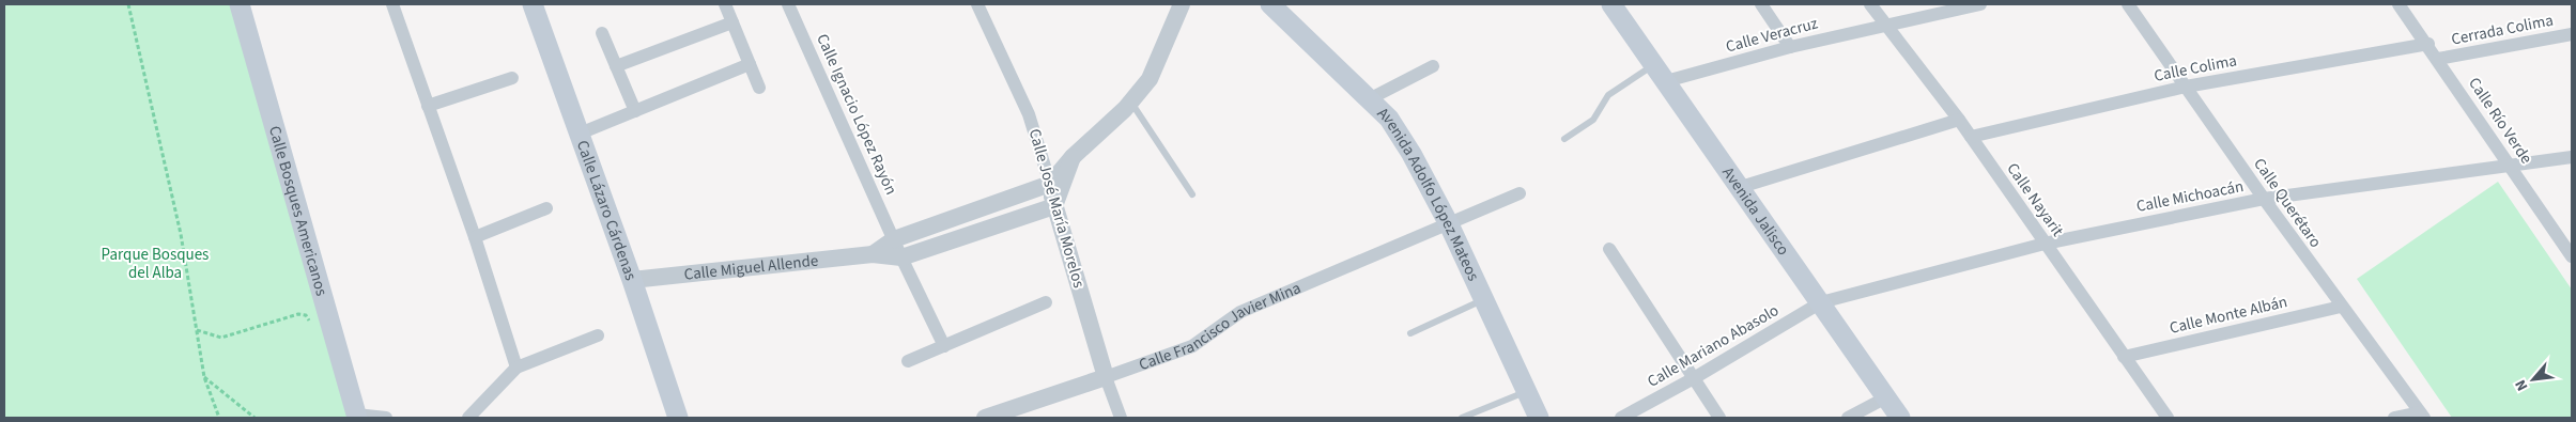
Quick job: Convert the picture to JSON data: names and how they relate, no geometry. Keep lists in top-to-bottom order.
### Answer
{
  "streets": {
    "main road": [
      "Avenida Adolfo López Mateos",
      "Calle Lázaro Cárdenas",
      "Avenida Jalisco",
      "Calle Bosques Americanos"
    ],
    "street": [
      "Cerrada Colima",
      "Calle Veracruz",
      "Calle Colima",
      "Calle Ignacio López Rayón",
      "Calle Río Verde",
      "Calle Michoacán",
      "Calle Nayarit",
      "Calle Querétaro",
      "Calle José María Morelos",
      "Calle Miguel Allende",
      "Calle Monte Albán",
      "Calle Francisco Javier Mina",
      "Calle Mariano Abasolo"
    ]
  },
  "crossings": [
    ["Cerrada Colima", "Calle Río Verde"],
    ["Calle Veracruz", "Calle Nayarit"],
    ["Calle Veracruz", "Avenida Jalisco"],
    ["Calle Colima", "Calle Río Verde"],
    ["Calle Colima", "Calle Nayarit"],
    ["Calle Colima", "Calle Querétaro"],
    ["Calle Ignacio López Rayón", "Calle Miguel Allende"],
    ["Calle Río Verde", "Calle Michoacán"],
    ["Avenida Adolfo López Mateos", "Calle Francisco Javier Mina"],
    ["Calle Michoacán", "Calle Nayarit"],
    ["Calle Michoacán", "Calle Querétaro"],
    ["Calle Michoacán", "Avenida Jalisco"],
    ["Calle Michoacán", "Calle Mariano Abasolo"],
    ["Calle Nayarit", "Calle Monte Albán"],
    ["Calle Querétaro", "Calle Monte Albán"],
    ["Calle José María Morelos", "Calle Miguel Allende"],
    ["Calle José María Morelos", "Calle Francisco Javier Mina"],
    ["Calle Lázaro Cárdenas", "Calle Miguel Allende"],
    ["Avenida Jalisco", "Calle Mariano Abasolo"]
  ],
  "parks": ["Parque Bosques del Alba"],
  "north": "bottom left"
}
